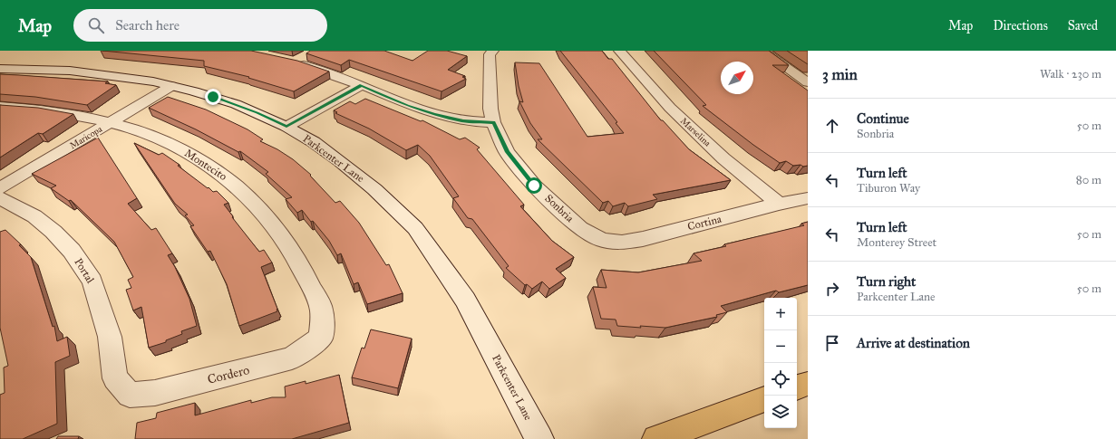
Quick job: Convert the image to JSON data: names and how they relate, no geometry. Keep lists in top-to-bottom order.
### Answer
{
  "streets": {
    "street": [
      "Marselina",
      "Maricopa",
      "Parkcenter Lane",
      "Montecito",
      "Sonbria",
      "Cortina",
      "Portal",
      "Cordero"
    ]
  },
  "crossings": [
    ["Marselina", "Cortina"],
    ["Maricopa", "Parkcenter Lane"],
    ["Maricopa", "Montecito"],
    ["Montecito", "Cordero"],
    ["Sonbria", "Cortina"],
    ["Portal", "Cordero"]
  ],
  "north": "top right",
  "page": {
    "header": "Map",
    "search": "Search here",
    "nav": ["Map", "Directions", "Saved"],
    "heading": ["3 min", "Walk · 230 m"],
    "list": [
      ["Continue", "Sonbria", "50 m"],
      ["Turn left", "Tiburon Way", "80 m"],
      ["Turn left", "Monterey Street", "50 m"],
      ["Turn right", "Parkcenter Lane", "50 m"],
      "Arrive at destination"
    ],
    "map_buttons": ["+", "−"]
  }
}
